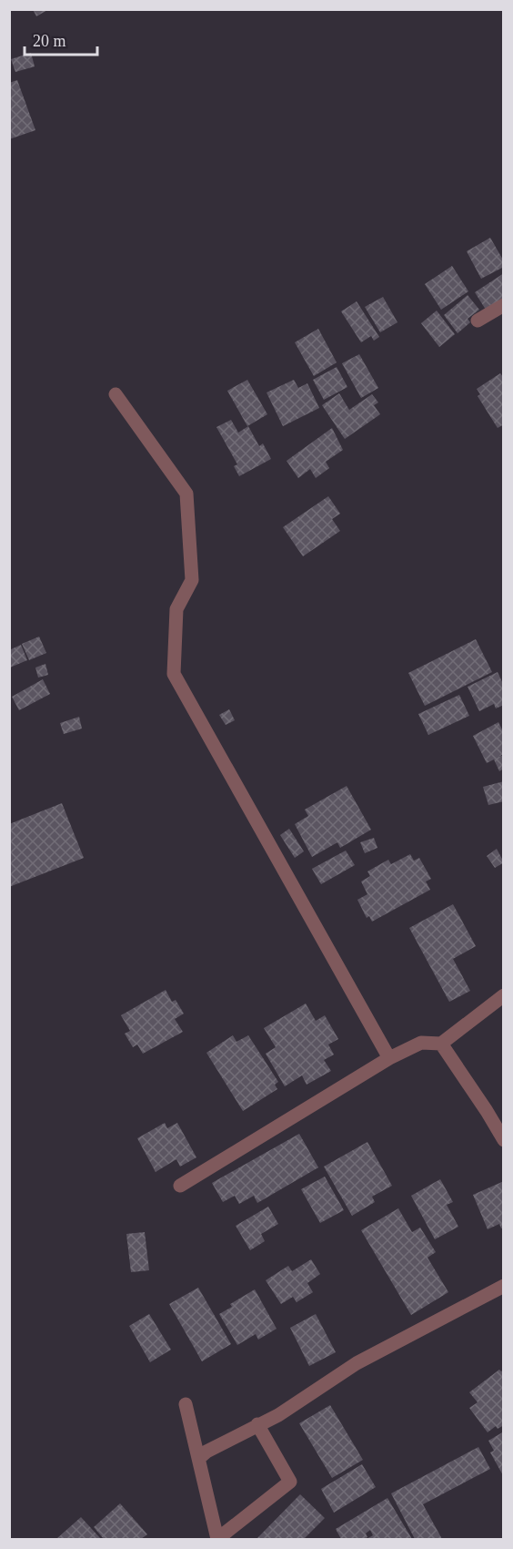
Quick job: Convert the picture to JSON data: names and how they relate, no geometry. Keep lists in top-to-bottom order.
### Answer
{
  "scale_bar": "20 m"
}
